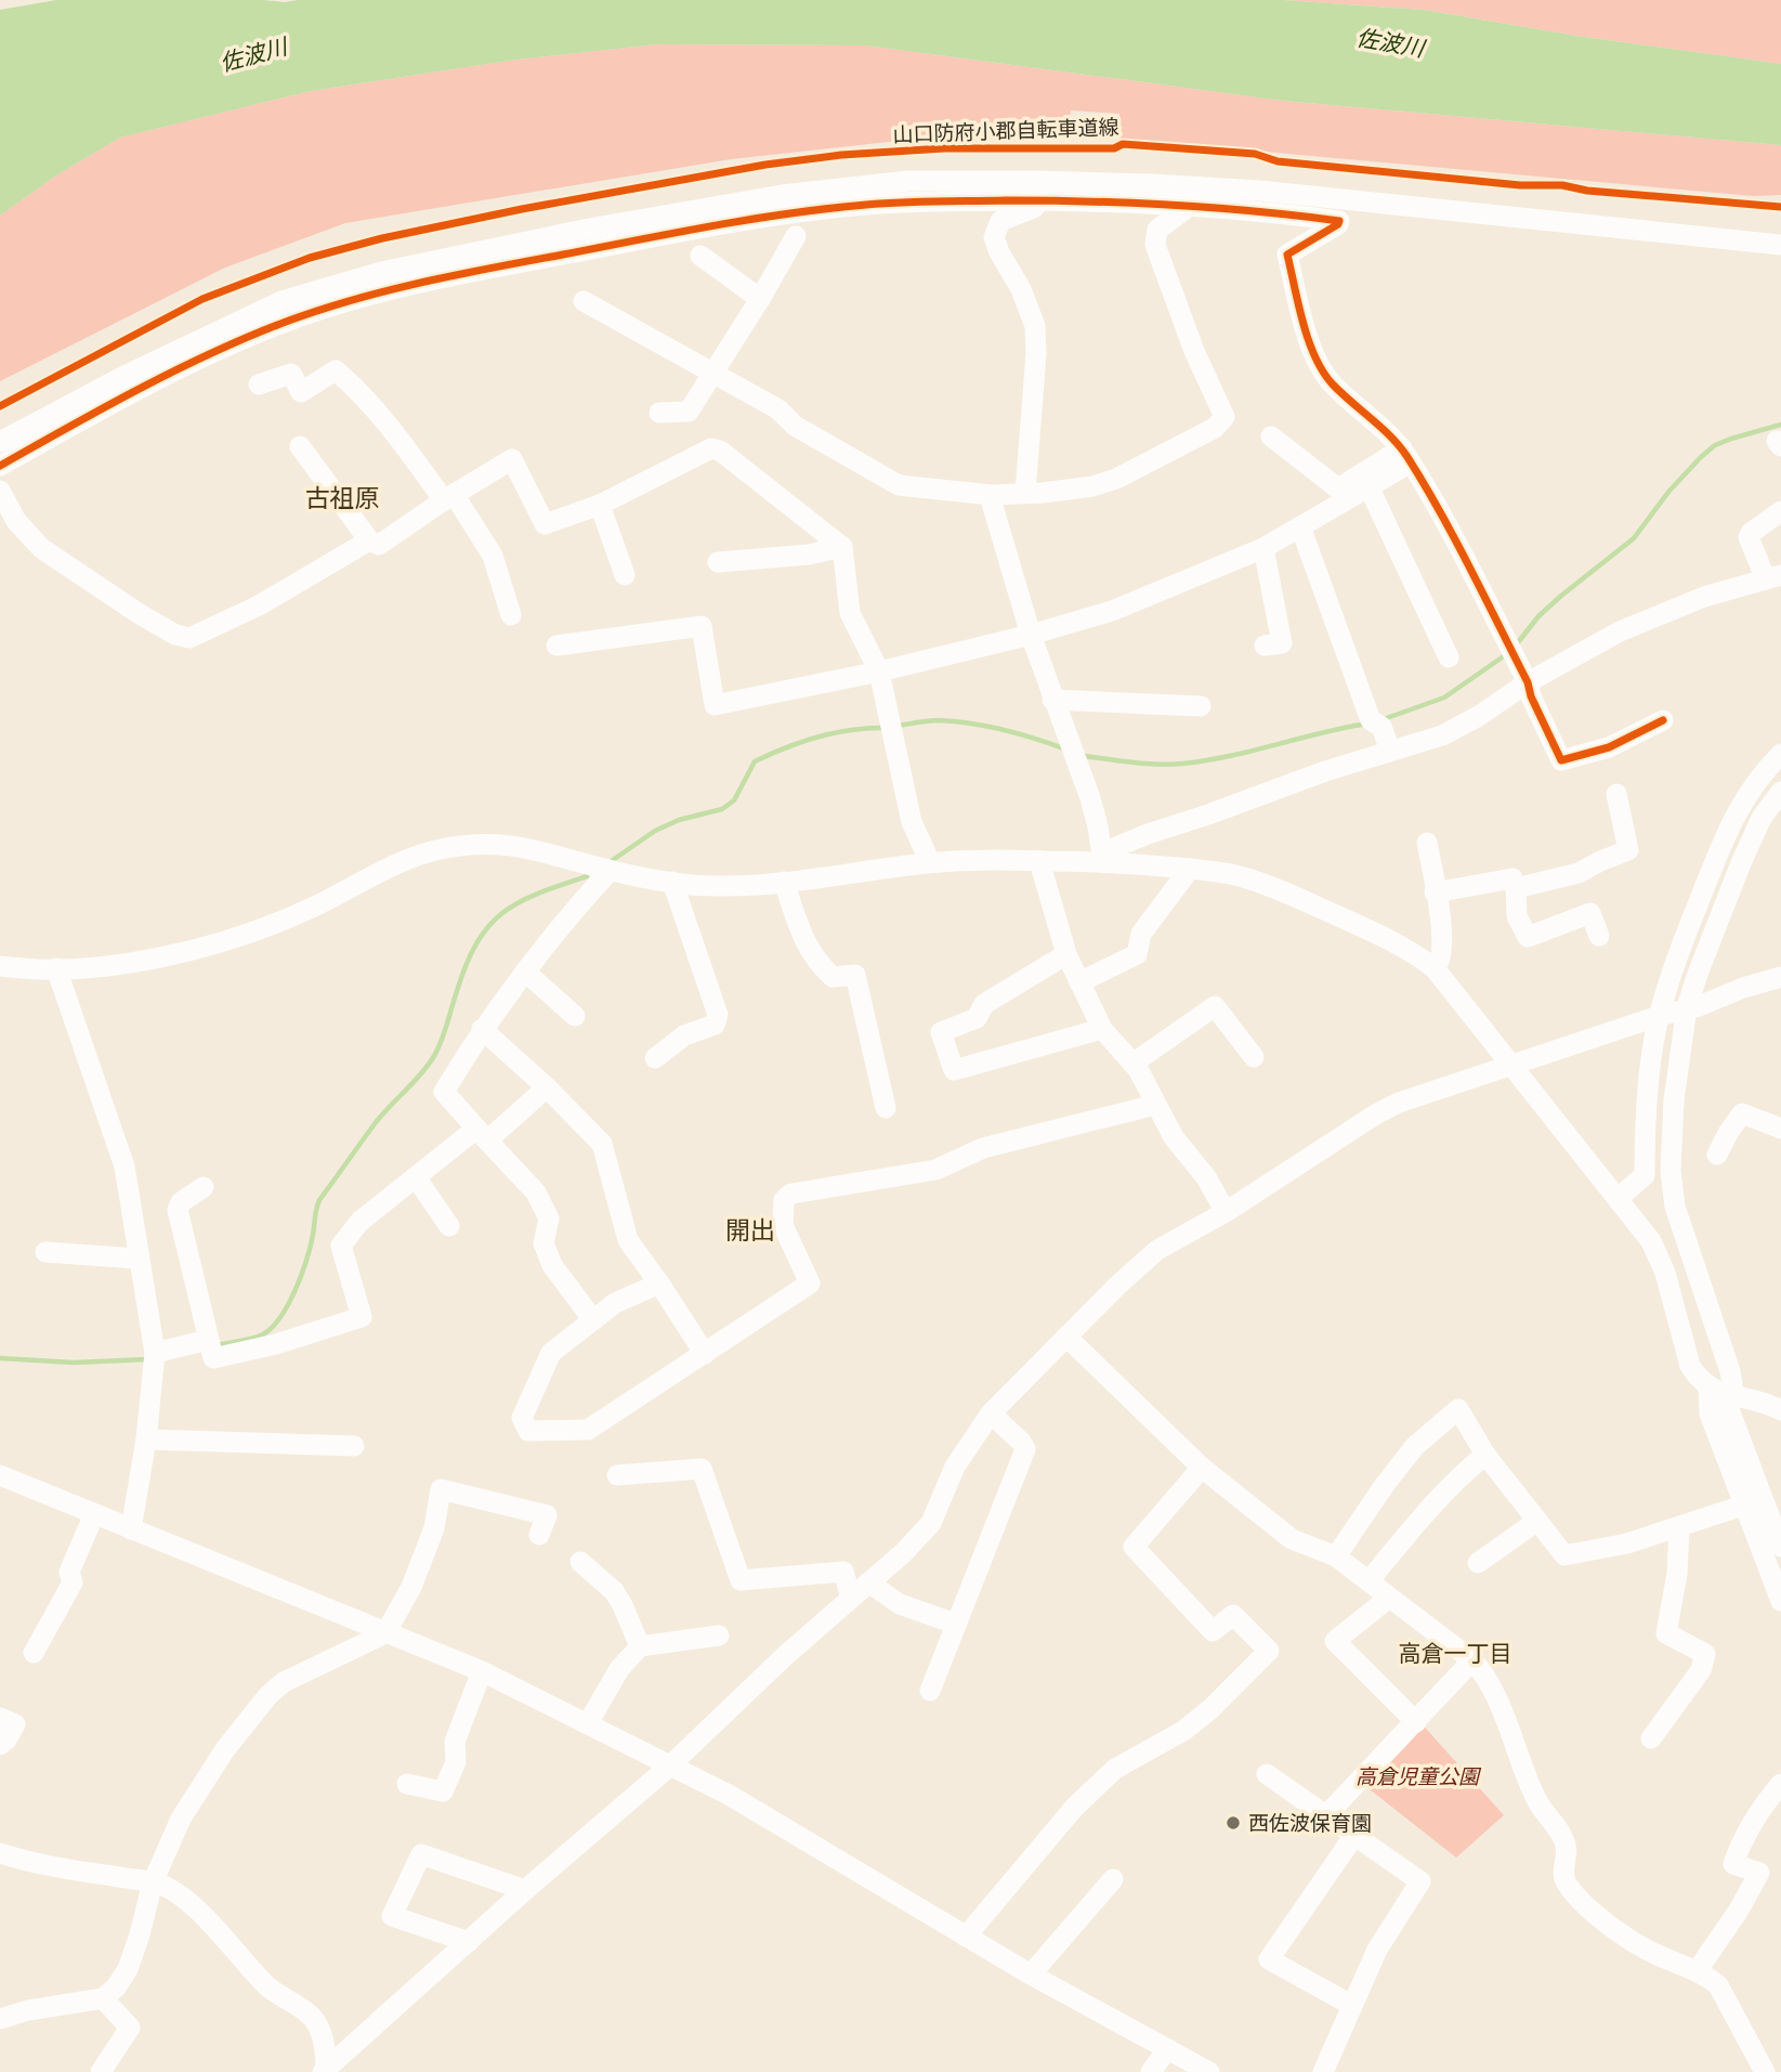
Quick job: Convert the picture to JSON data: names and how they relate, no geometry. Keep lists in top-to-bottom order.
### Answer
{
  "streets": {
    "cycle path": ["山口防府小郡自転車道線"]
  },
  "districts": ["古祖原", "開出", "高倉一丁目"],
  "water": ["佐波川"],
  "parks": ["高倉児童公園"],
  "places": ["西佐波保育園"]
}
